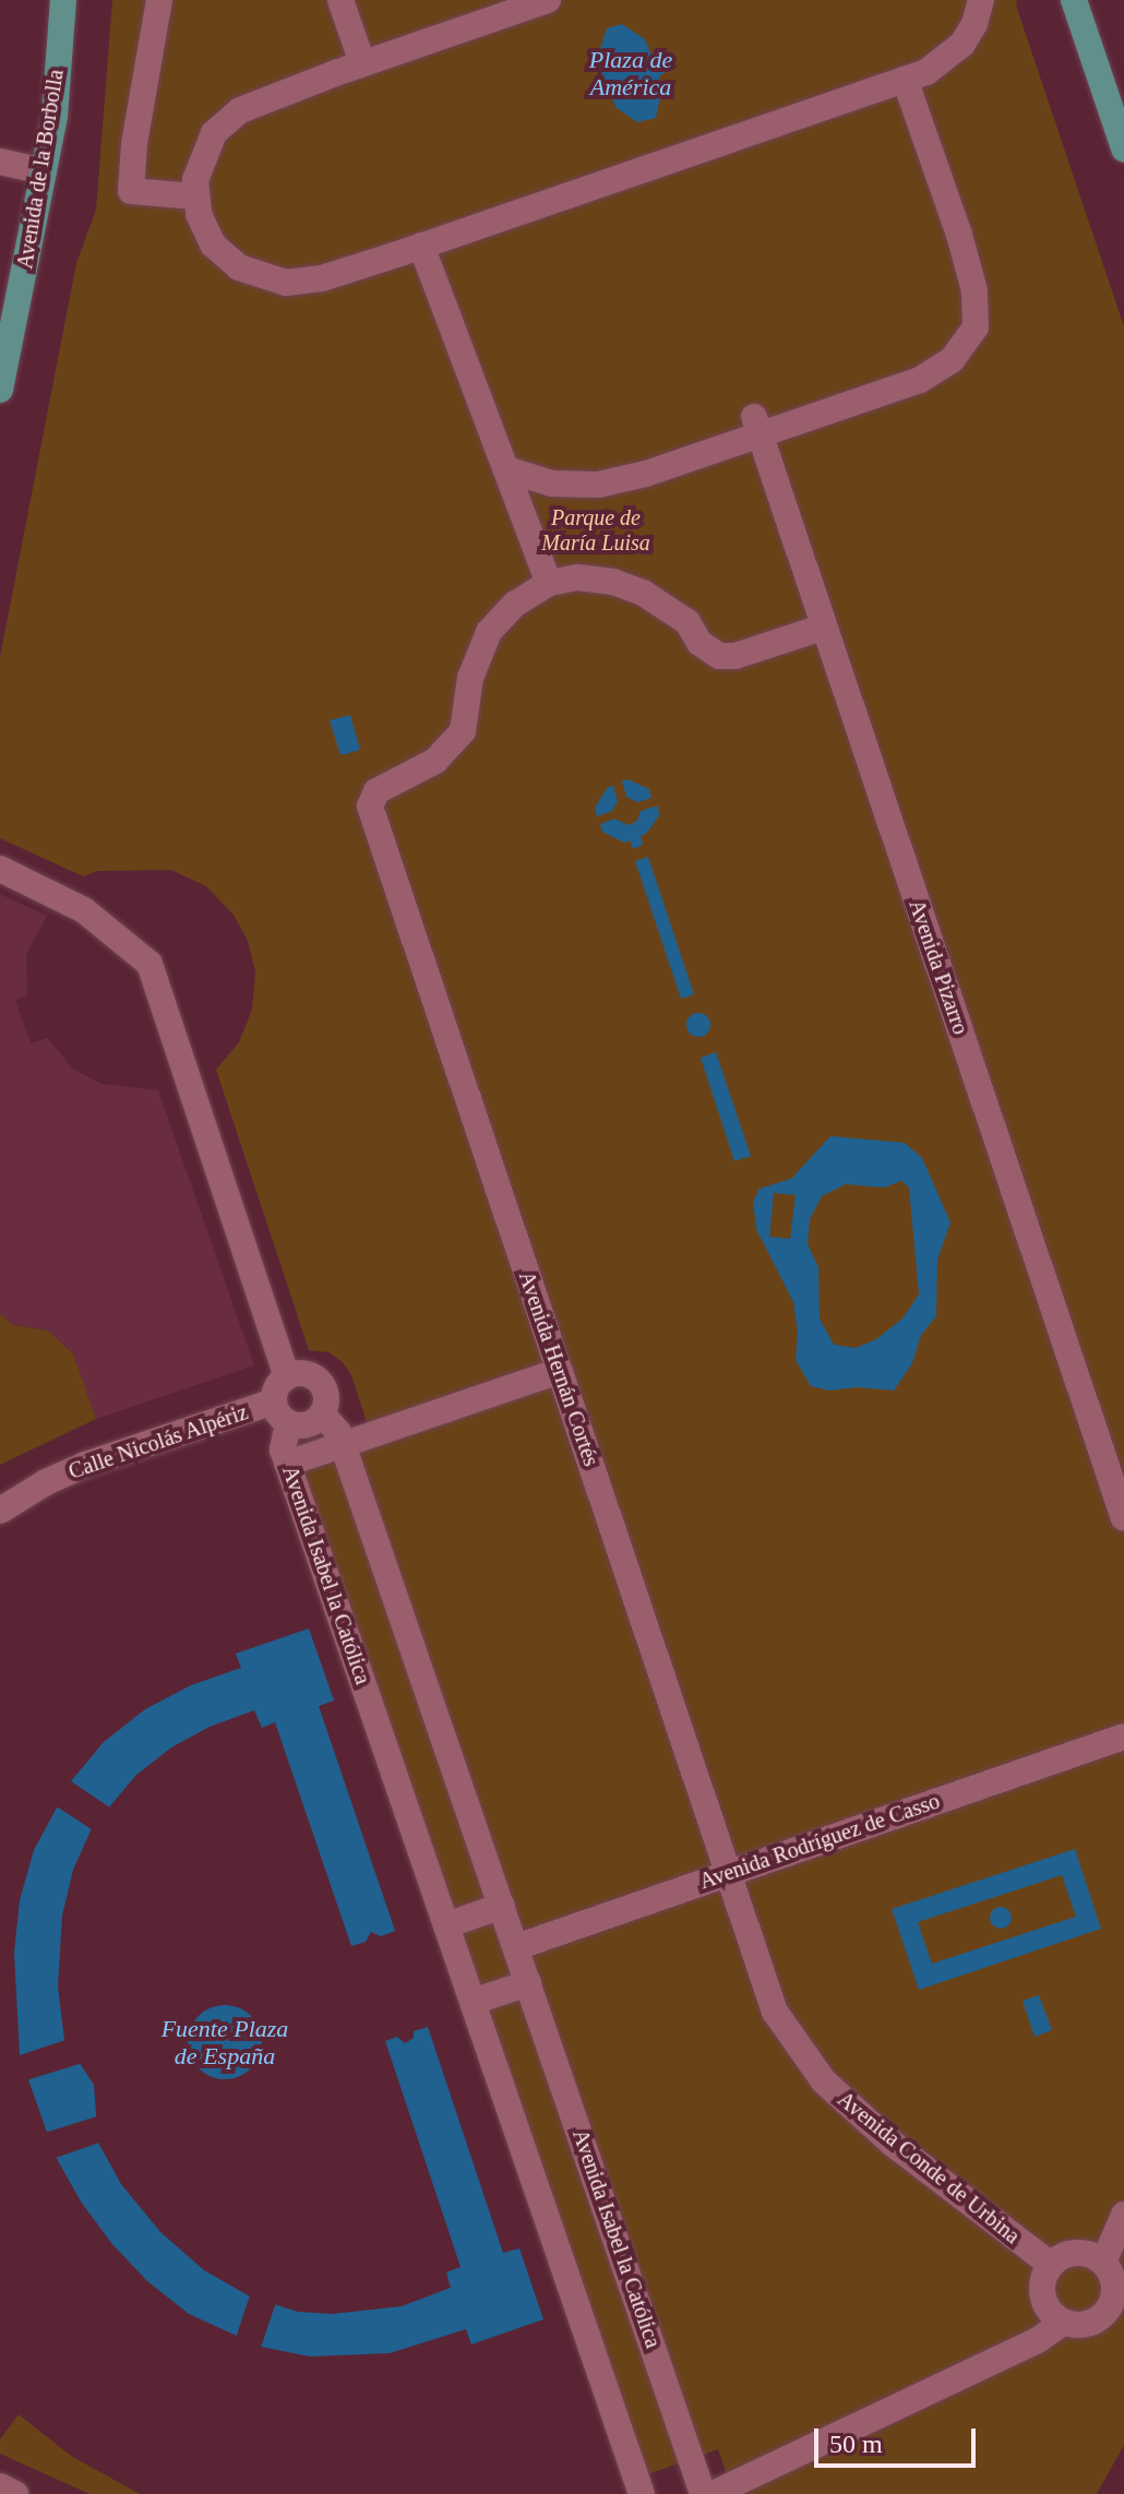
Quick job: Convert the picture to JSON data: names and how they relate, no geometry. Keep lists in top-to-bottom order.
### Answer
{
  "streets": {
    "main road": ["Avenida de la Borbolla"],
    "street": [
      "Avenida Pizarro",
      "Avenida Hernán Cortés",
      "Calle Nicolás Alpériz",
      "Avenida Isabel la Católica",
      "Avenida Rodríguez de Casso",
      "Avenida Conde de Urbina"
    ]
  },
  "crossings": [
    ["Avenida Hernán Cortés", "Avenida Rodríguez de Casso"],
    ["Avenida Hernán Cortés", "Avenida Conde de Urbina"],
    ["Calle Nicolás Alpériz", "Avenida Isabel la Católica"],
    ["Avenida Isabel la Católica", "Avenida Rodríguez de Casso"],
    ["Avenida Rodríguez de Casso", "Avenida Conde de Urbina"]
  ],
  "water": ["Plaza de América", "Fuente Plaza de España"],
  "parks": ["Parque de María Luisa"],
  "scale_bar": "50 m"
}
